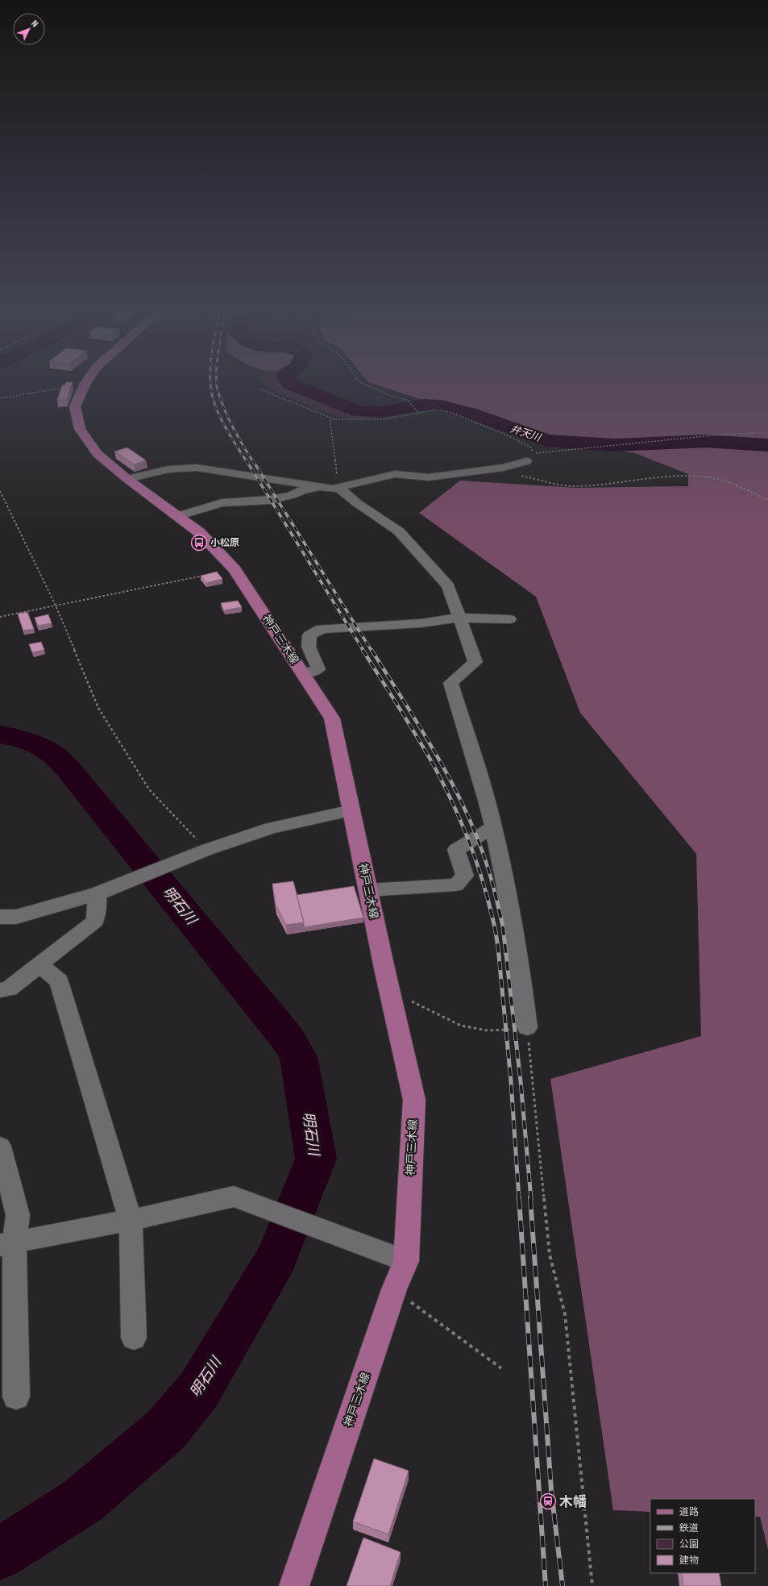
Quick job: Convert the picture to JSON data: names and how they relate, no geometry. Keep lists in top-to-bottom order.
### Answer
{
  "streets": {
    "main road": ["神戸三木線"]
  },
  "water": ["弁天川", "明石川"],
  "places": {
    "bus stop": ["小松原"],
    "station": ["木幡"]
  },
  "legend": [
    "道路",
    "鉄道",
    "公園",
    "建物"
  ],
  "north": "top right"
}
